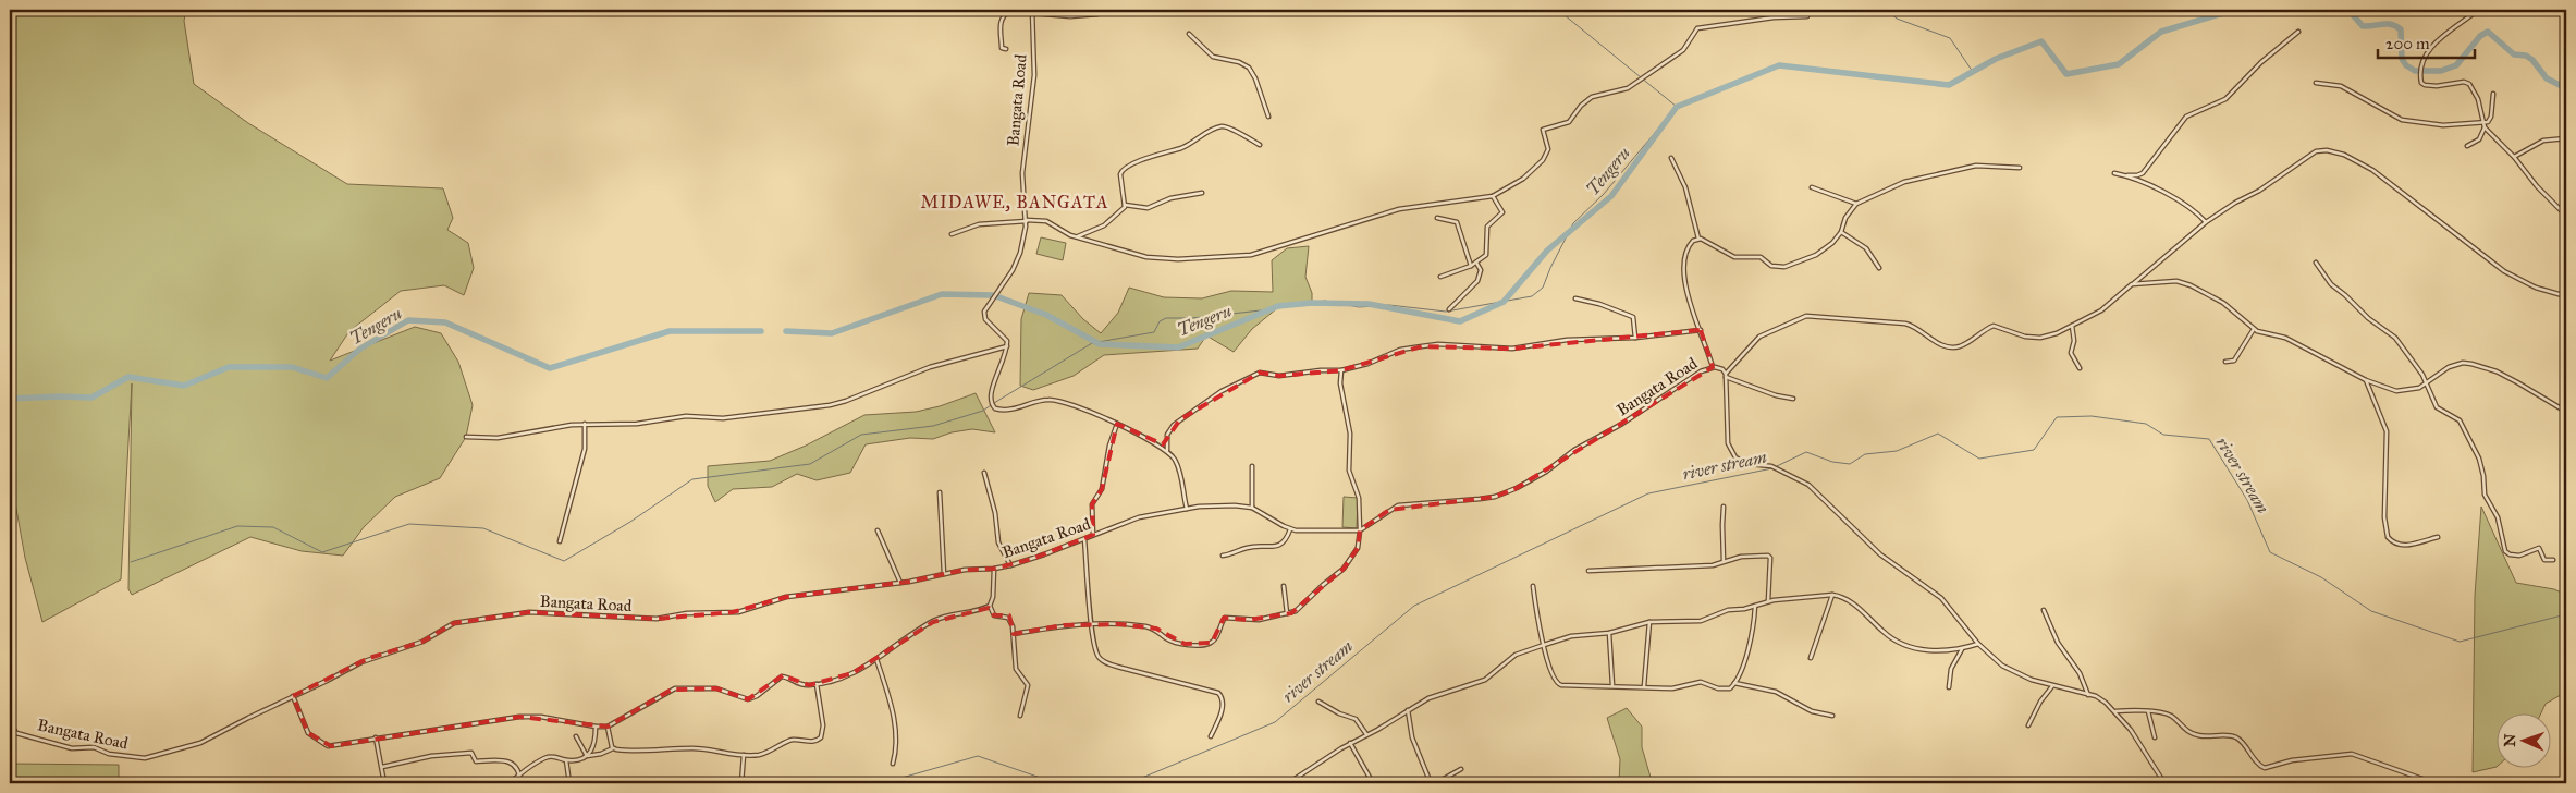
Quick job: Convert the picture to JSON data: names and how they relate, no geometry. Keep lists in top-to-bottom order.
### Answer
{
  "streets": {
    "street": ["Bangata Road"]
  },
  "districts": ["MIDAWE, BANGATA"],
  "water": ["Tengeru", "river stream"],
  "scale_bar": "200 m",
  "north": "left"
}
